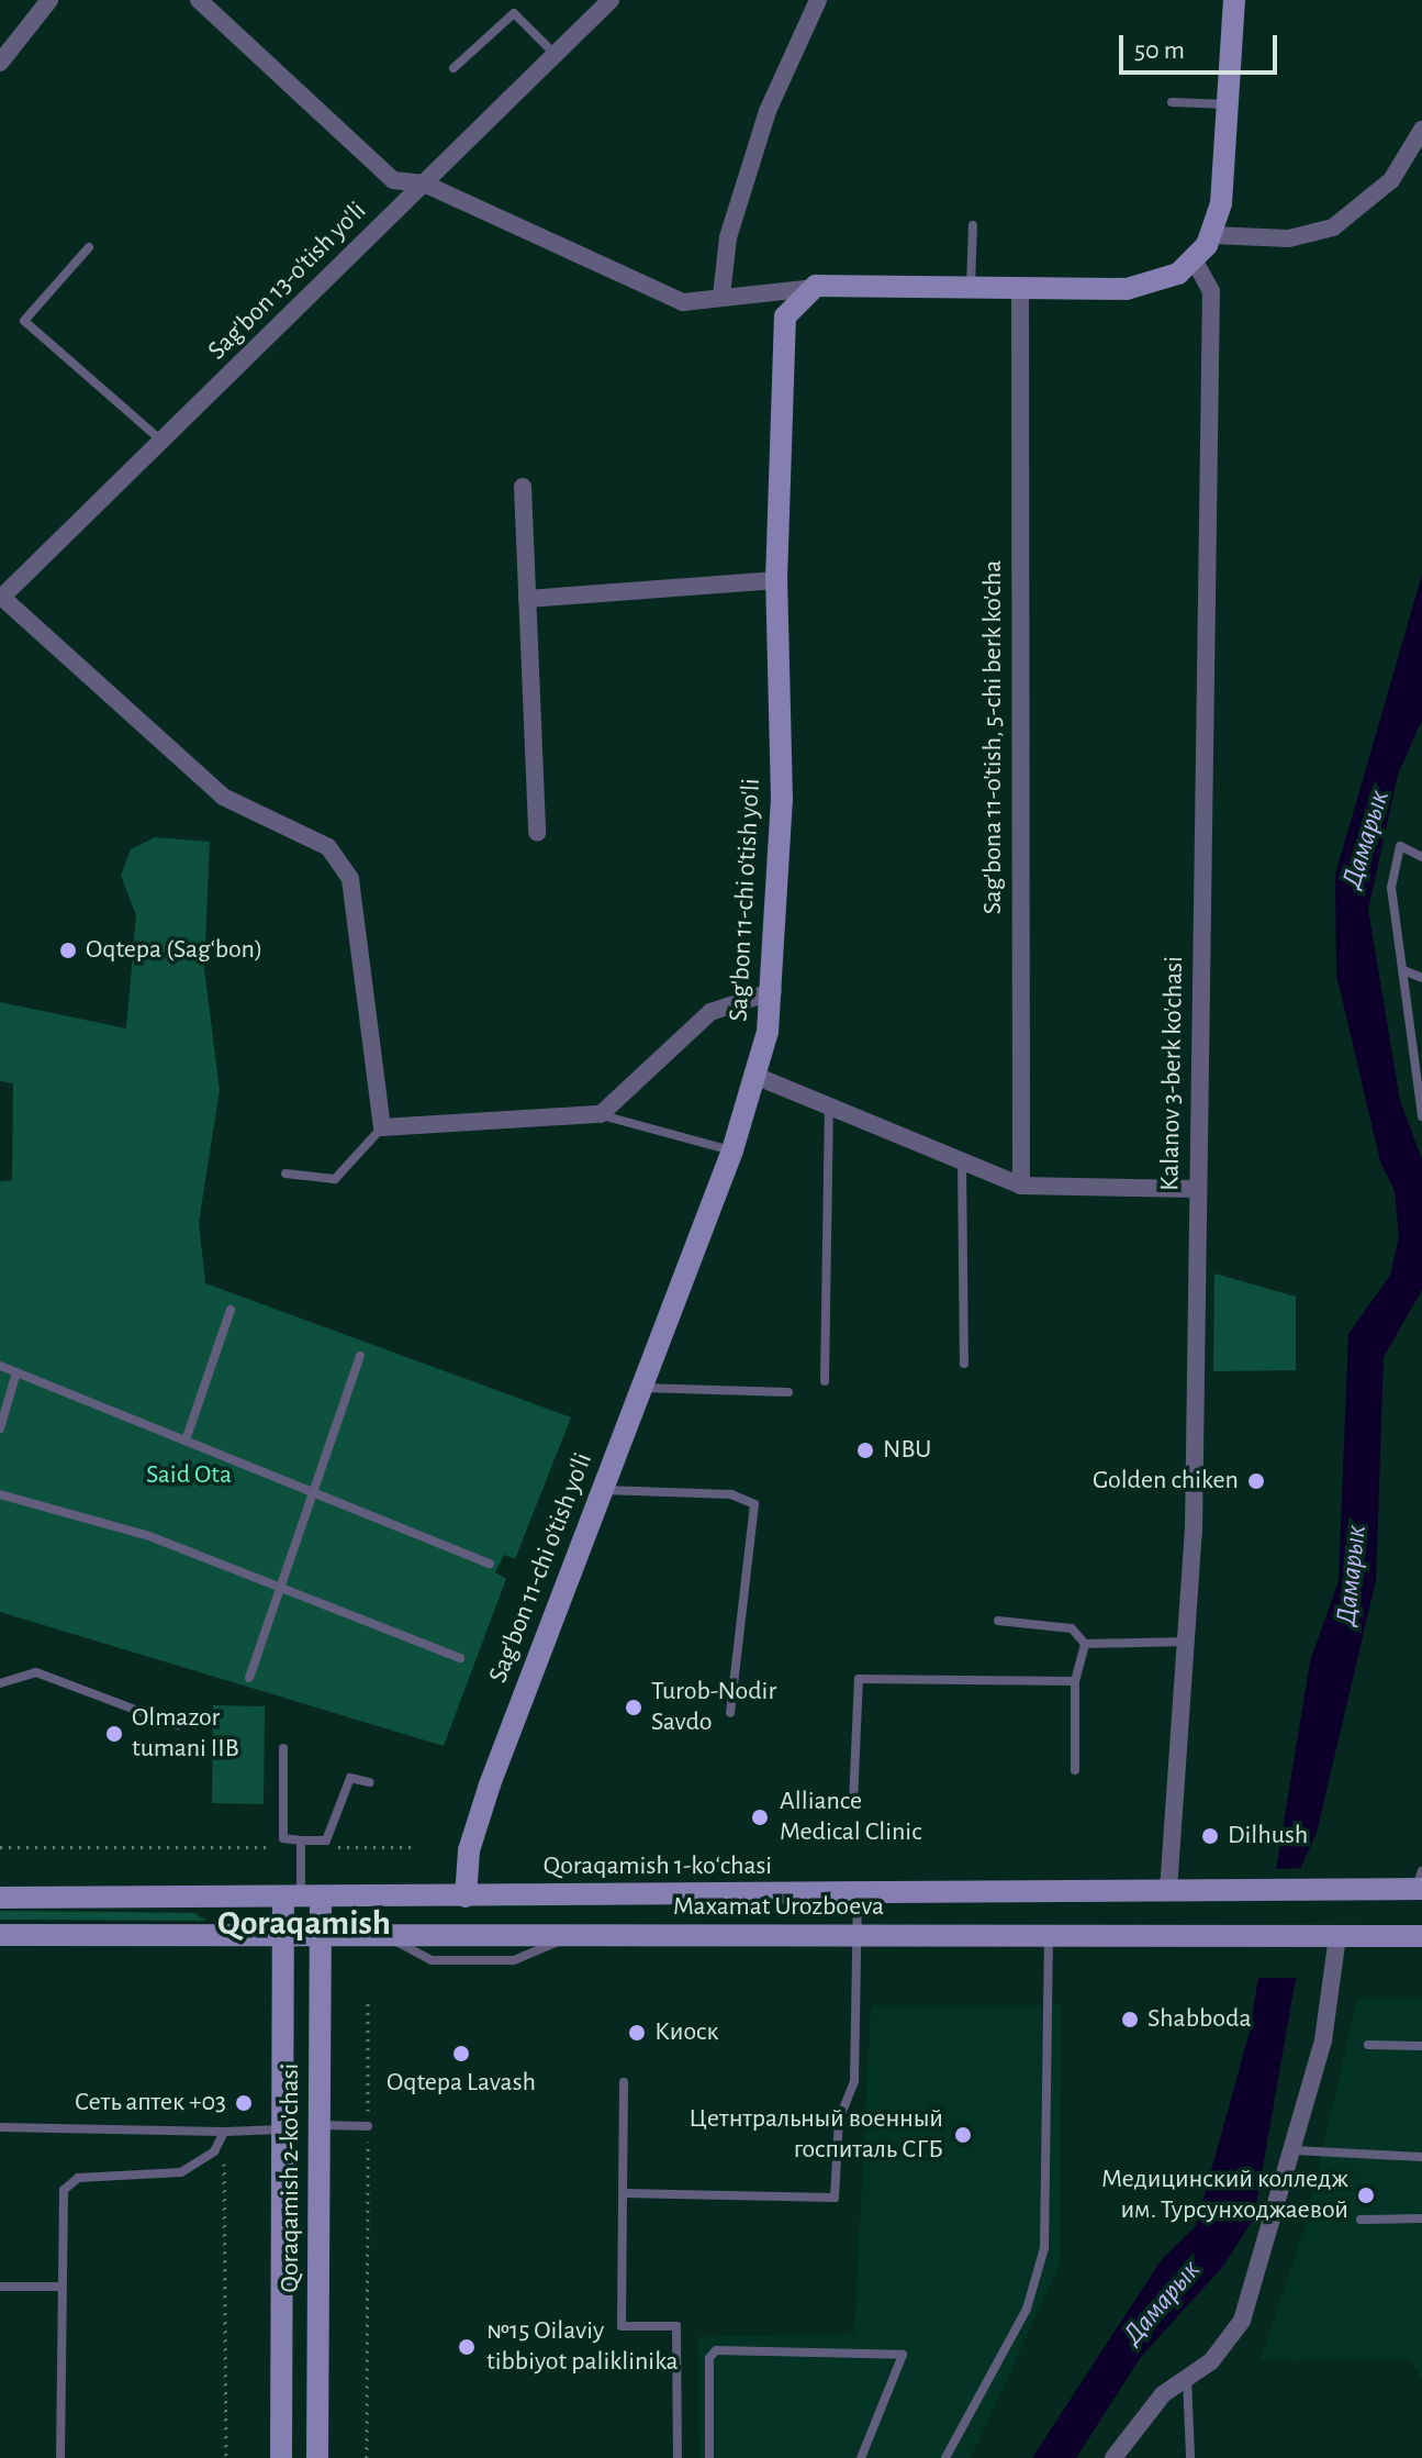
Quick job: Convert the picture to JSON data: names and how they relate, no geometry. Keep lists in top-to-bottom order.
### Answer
{
  "streets": {
    "main road": [
      "Sag'bon 11-chi o'tish yo'li",
      "Qoraqamish 1-koʻchasi",
      "Maxamat Urozboeva",
      "Qoraqamish 2-ko'chasi"
    ],
    "street": ["Sag'bon 13-o'tish yo'li", "Sag'bona 11-o'tish, 5-chi berk ko'cha", "Kalanov 3-berk ko'chasi"]
  },
  "crossings": [
    ["Sag'bon 11-chi o'tish yo'li", "Qoraqamish 1-koʻchasi"],
    ["Kalanov 3-berk ko'chasi", "Qoraqamish 1-koʻchasi"],
    ["Qoraqamish 1-koʻchasi", "Qoraqamish 2-ko'chasi"],
    ["Maxamat Urozboeva", "Qoraqamish 2-ko'chasi"]
  ],
  "districts": ["Qoraqamish"],
  "water": ["Дамарык"],
  "parks": ["Said Ota"],
  "places": [
    "Oqtepa (Sagʻbon)",
    "NBU",
    "Golden chiken",
    "Turob-Nodir Savdo",
    "Olmazor tumani IIB",
    "Alliance Medical Clinic",
    "Dilhush",
    "Shabboda",
    "Киоск",
    "Oqtepa Lavash",
    "Сеть аптек +03",
    "Цетнтральный военный госпиталь СГБ",
    "Медицинский колледж им. Турсунходжаевой",
    "№15 Oilaviy tibbiyot paliklinika"
  ],
  "scale_bar": "50 m"
}
